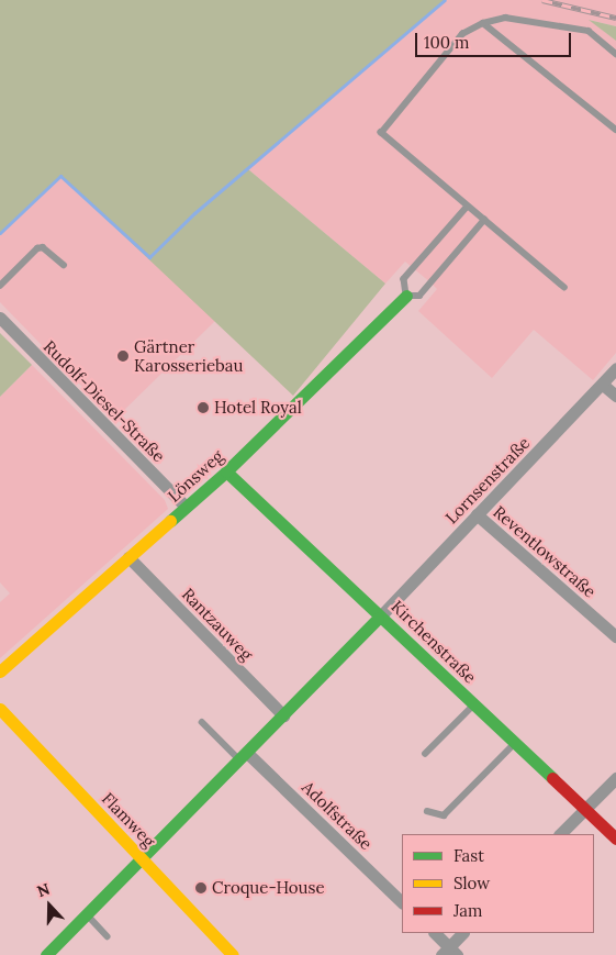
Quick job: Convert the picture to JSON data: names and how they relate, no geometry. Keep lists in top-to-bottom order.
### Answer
{
  "streets": {
    "street": [
      "Rudolf-Diesel-Straße",
      "Lönsweg",
      "Lornsenstraße",
      "Reventlowstraße",
      "Rantzauweg",
      "Kirchenstraße",
      "Adolfstraße",
      "Flamweg"
    ]
  },
  "crossings": [
    ["Rudolf-Diesel-Straße", "Lönsweg"],
    ["Lönsweg", "Rantzauweg"],
    ["Lönsweg", "Kirchenstraße"],
    ["Lornsenstraße", "Reventlowstraße"],
    ["Lornsenstraße", "Rantzauweg"],
    ["Lornsenstraße", "Kirchenstraße"],
    ["Lornsenstraße", "Adolfstraße"],
    ["Lornsenstraße", "Flamweg"]
  ],
  "places": ["Gärtner Karosseriebau", "Hotel Royal", "Croque-House"],
  "legend": ["Fast", "Slow", "Jam"],
  "scale_bar": "100 m",
  "north": "top"
}
